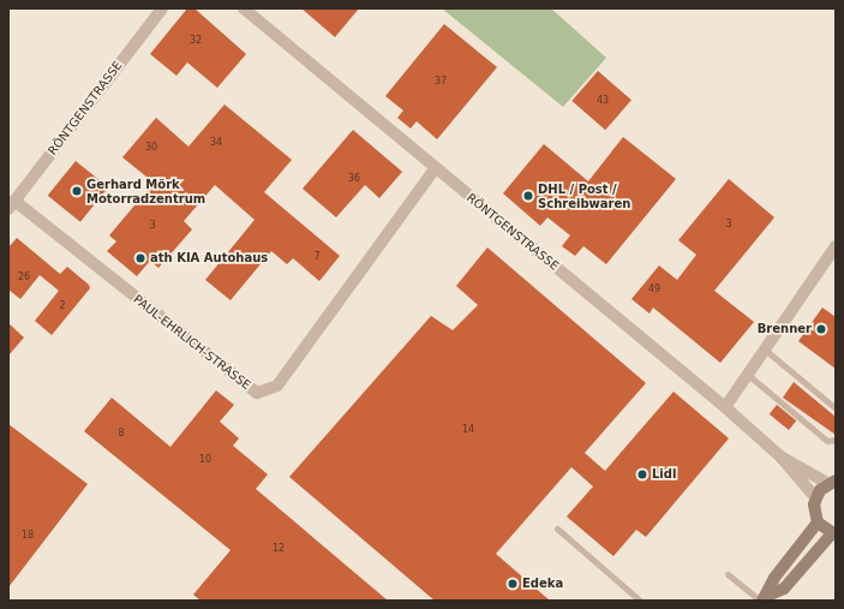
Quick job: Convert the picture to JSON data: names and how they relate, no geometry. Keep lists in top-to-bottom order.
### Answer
{
  "streets": {
    "street": ["RÖNTGENSTRASSE", "PAUL-EHRLICH-STRASSE"]
  },
  "crossings": [
    ["RÖNTGENSTRASSE", "PAUL-EHRLICH-STRASSE"]
  ],
  "places": [
    "Gerhard Mörk Motorradzentrum",
    "DHL / Post / Schreibwaren",
    "ath KIA Autohaus",
    "Brenner",
    "Lidl",
    "Edeka"
  ],
  "house_numbers": [
    "32",
    "37",
    "43",
    "34",
    "30",
    "36",
    "3",
    "3",
    "7",
    "26",
    "49",
    "2",
    "14",
    "8",
    "10",
    "18",
    "12"
  ]
}
